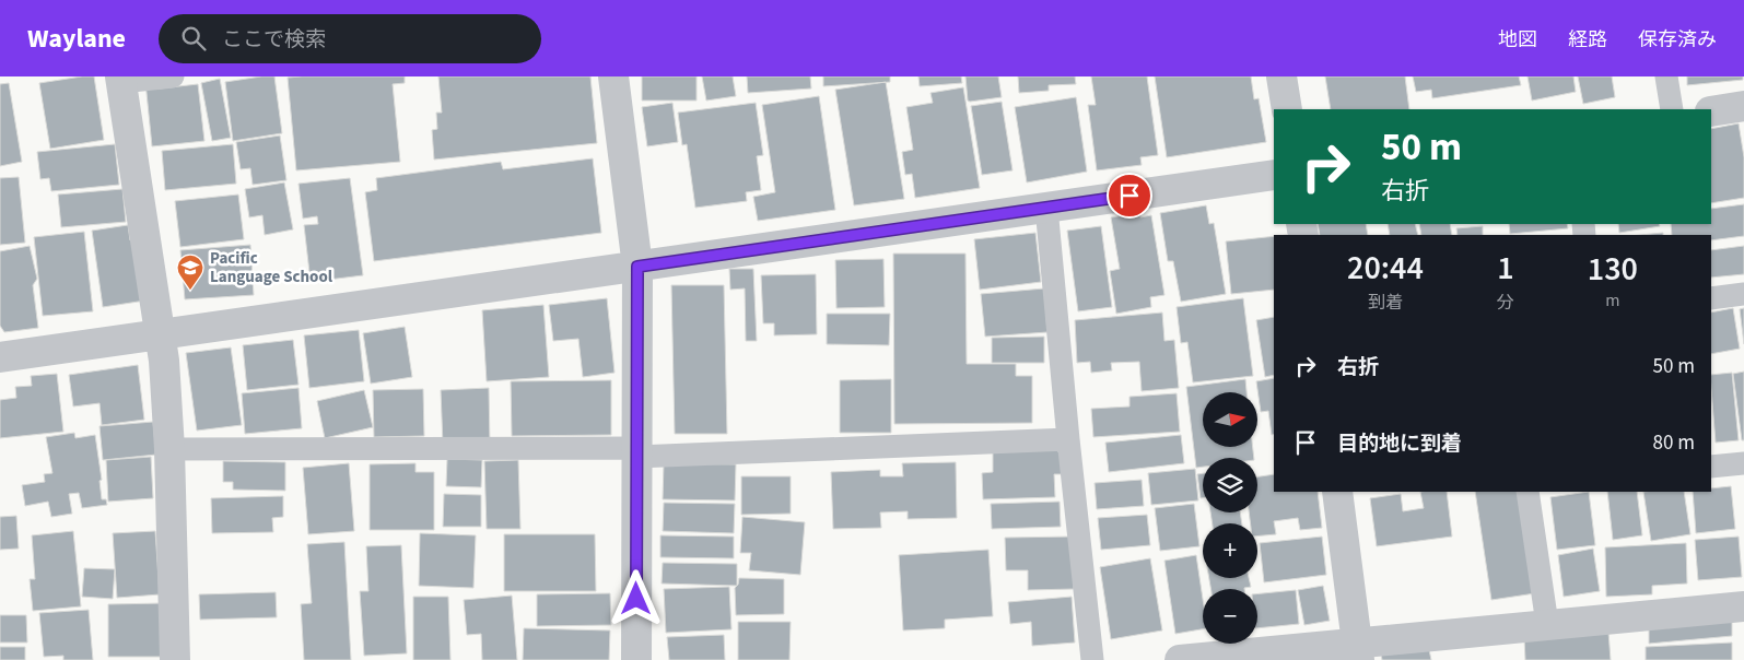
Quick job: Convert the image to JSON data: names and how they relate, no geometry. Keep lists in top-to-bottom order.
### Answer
{
  "places": {
    "school or university": ["Pacific Language School"]
  },
  "north": "right",
  "page": {
    "header": "Waylane",
    "search": "ここで検索",
    "nav": ["地図", "経路", "保存済み"],
    "turn": ["50 m", "右折"],
    "eta": [
      "20:44",
      "到着",
      "1",
      "分",
      "130",
      "m"
    ],
    "list": [
      {
        "name": "右折",
        "value": "50 m"
      },
      {
        "name": "目的地に到着",
        "value": "80 m"
      }
    ],
    "map_buttons": ["+", "−"]
  }
}
